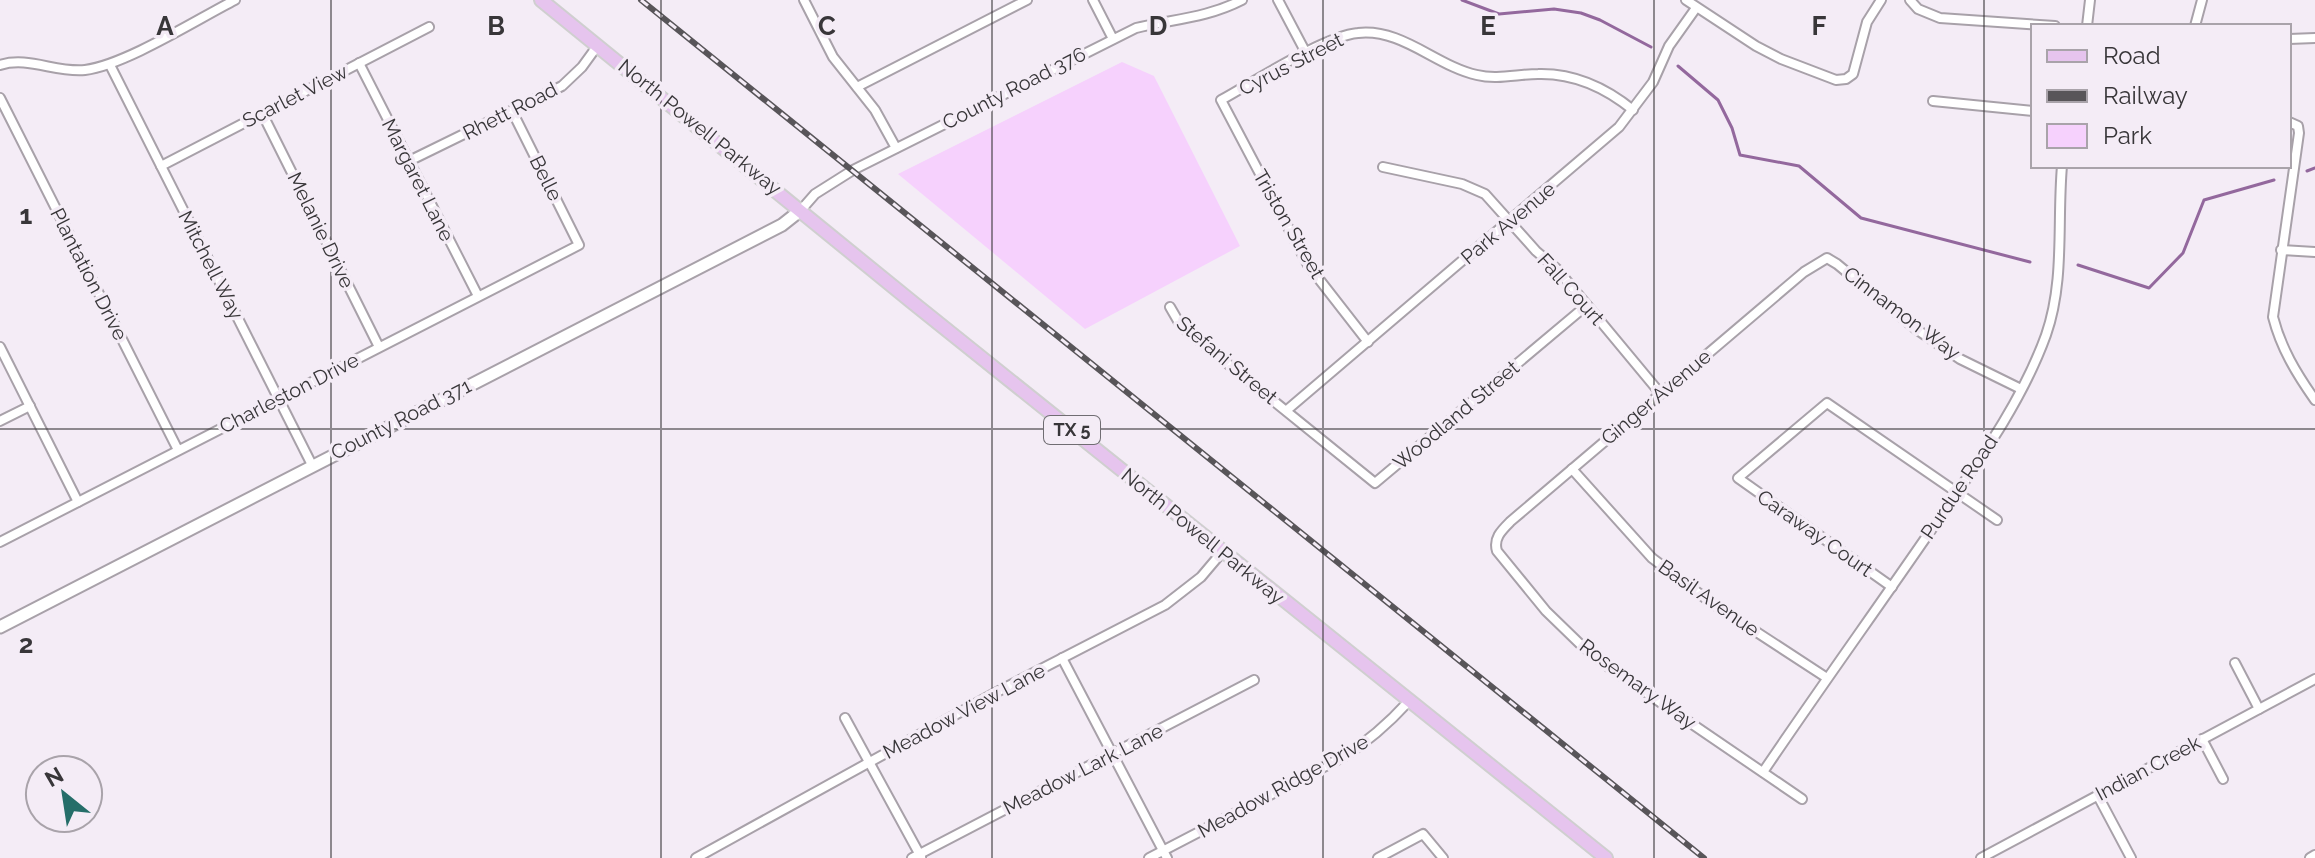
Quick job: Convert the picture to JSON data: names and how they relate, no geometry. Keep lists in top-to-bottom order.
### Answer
{
  "streets": {
    "main road": ["North Powell Parkway", "TX 5"],
    "street": [
      "Cyrus Street",
      "County Road 376",
      "Scarlet View",
      "Rhett Road",
      "Belle",
      "Margaret Lane",
      "Park Avenue",
      "Triston Street",
      "Melanie Drive",
      "Mitchell Way",
      "Plantation Drive",
      "Fall Court",
      "Cinnamon Way",
      "Stefani Street",
      "Charleston Drive",
      "Ginger Avenue",
      "Woodland Street",
      "County Road 371",
      "Purdue Road",
      "Caraway Court",
      "Basil Avenue",
      "Rosemary Way",
      "Meadow View Lane",
      "Indian Creek",
      "Meadow Lark Lane",
      "Meadow Ridge Drive"
    ]
  },
  "crossings": [
    ["Cyrus Street", "Park Avenue"],
    ["Cyrus Street", "Triston Street"],
    ["County Road 376", "North Powell Parkway"],
    ["County Road 376", "County Road 371"],
    ["Scarlet View", "Margaret Lane"],
    ["Scarlet View", "Melanie Drive"],
    ["Scarlet View", "Mitchell Way"],
    ["Rhett Road", "North Powell Parkway"],
    ["Rhett Road", "Belle"],
    ["Rhett Road", "Margaret Lane"],
    ["North Powell Parkway", "County Road 371"],
    ["North Powell Parkway", "Meadow View Lane"],
    ["North Powell Parkway", "Meadow Ridge Drive"],
    ["Belle", "Charleston Drive"],
    ["Margaret Lane", "Charleston Drive"],
    ["Park Avenue", "Triston Street"],
    ["Park Avenue", "Fall Court"],
    ["Park Avenue", "Stefani Street"],
    ["Park Avenue", "Woodland Street"],
    ["Melanie Drive", "Charleston Drive"],
    ["Mitchell Way", "Charleston Drive"],
    ["Mitchell Way", "County Road 371"],
    ["Plantation Drive", "Charleston Drive"],
    ["Fall Court", "Ginger Avenue"],
    ["Fall Court", "Woodland Street"],
    ["Cinnamon Way", "Ginger Avenue"],
    ["Cinnamon Way", "Purdue Road"],
    ["Stefani Street", "Woodland Street"],
    ["Ginger Avenue", "Basil Avenue"],
    ["Ginger Avenue", "Rosemary Way"],
    ["Purdue Road", "Caraway Court"],
    ["Purdue Road", "Basil Avenue"],
    ["Purdue Road", "Rosemary Way"]
  ],
  "legend": ["Road", "Railway", "Park"],
  "north": "top left",
  "grid": {
    "columns": [
      "A",
      "B",
      "C",
      "D",
      "E",
      "F"
    ],
    "rows": ["1", "2"]
  }
}
